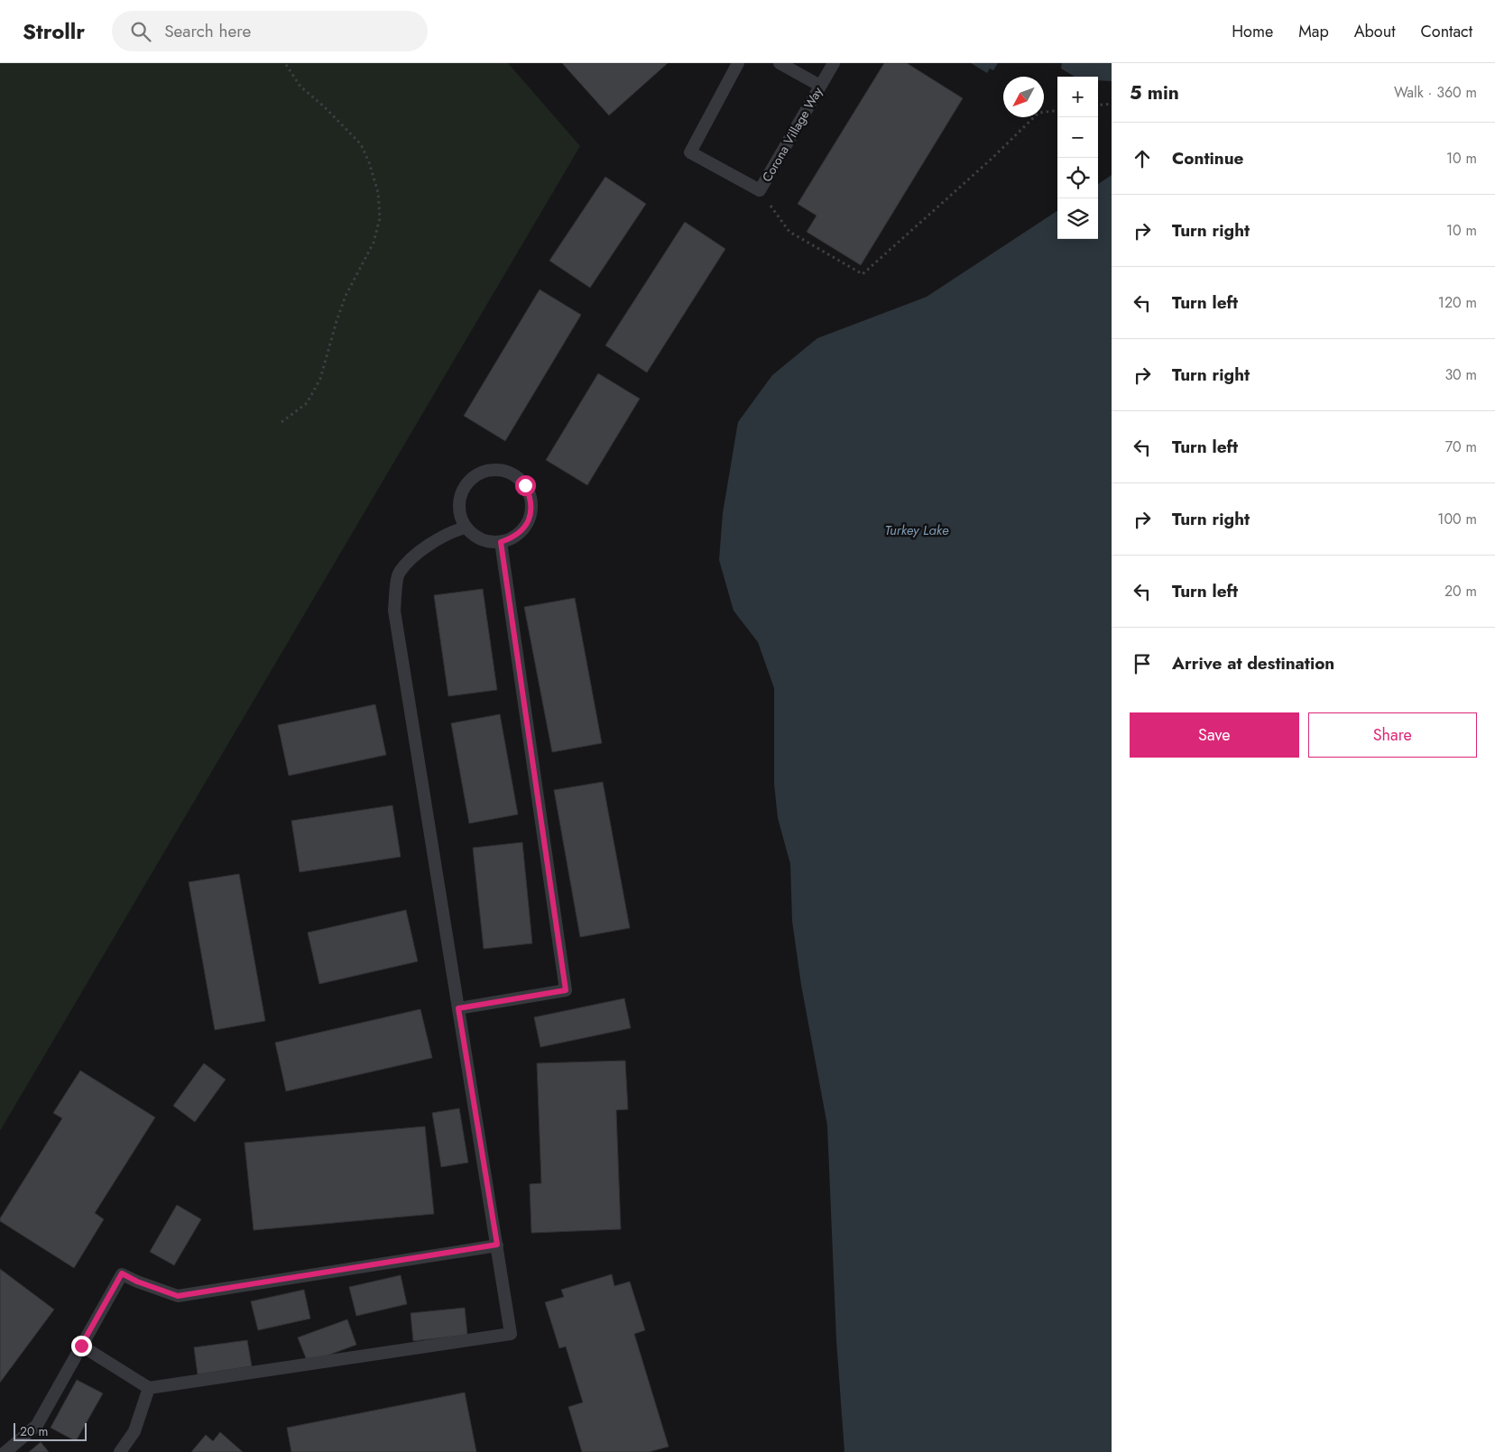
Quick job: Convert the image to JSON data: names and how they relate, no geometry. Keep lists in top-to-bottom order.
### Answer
{
  "streets": {
    "lane": ["Corona Village Way"]
  },
  "water": ["Turkey Lake"],
  "scale_bar": "20 m",
  "north": "bottom left",
  "page": {
    "header": "Strollr",
    "search": "Search here",
    "nav": [
      "Home",
      "Map",
      "About",
      "Contact"
    ],
    "heading": ["5 min", "Walk · 360 m"],
    "map_buttons": ["+", "−"],
    "list": [
      ["Continue", "10 m"],
      ["Turn right", "10 m"],
      ["Turn left", "120 m"],
      ["Turn right", "30 m"],
      ["Turn left", "70 m"],
      ["Turn right", "100 m"],
      ["Turn left", "20 m"],
      "Arrive at destination"
    ],
    "buttons": ["Save", "Share"],
    "scale": "20 m"
  }
}
